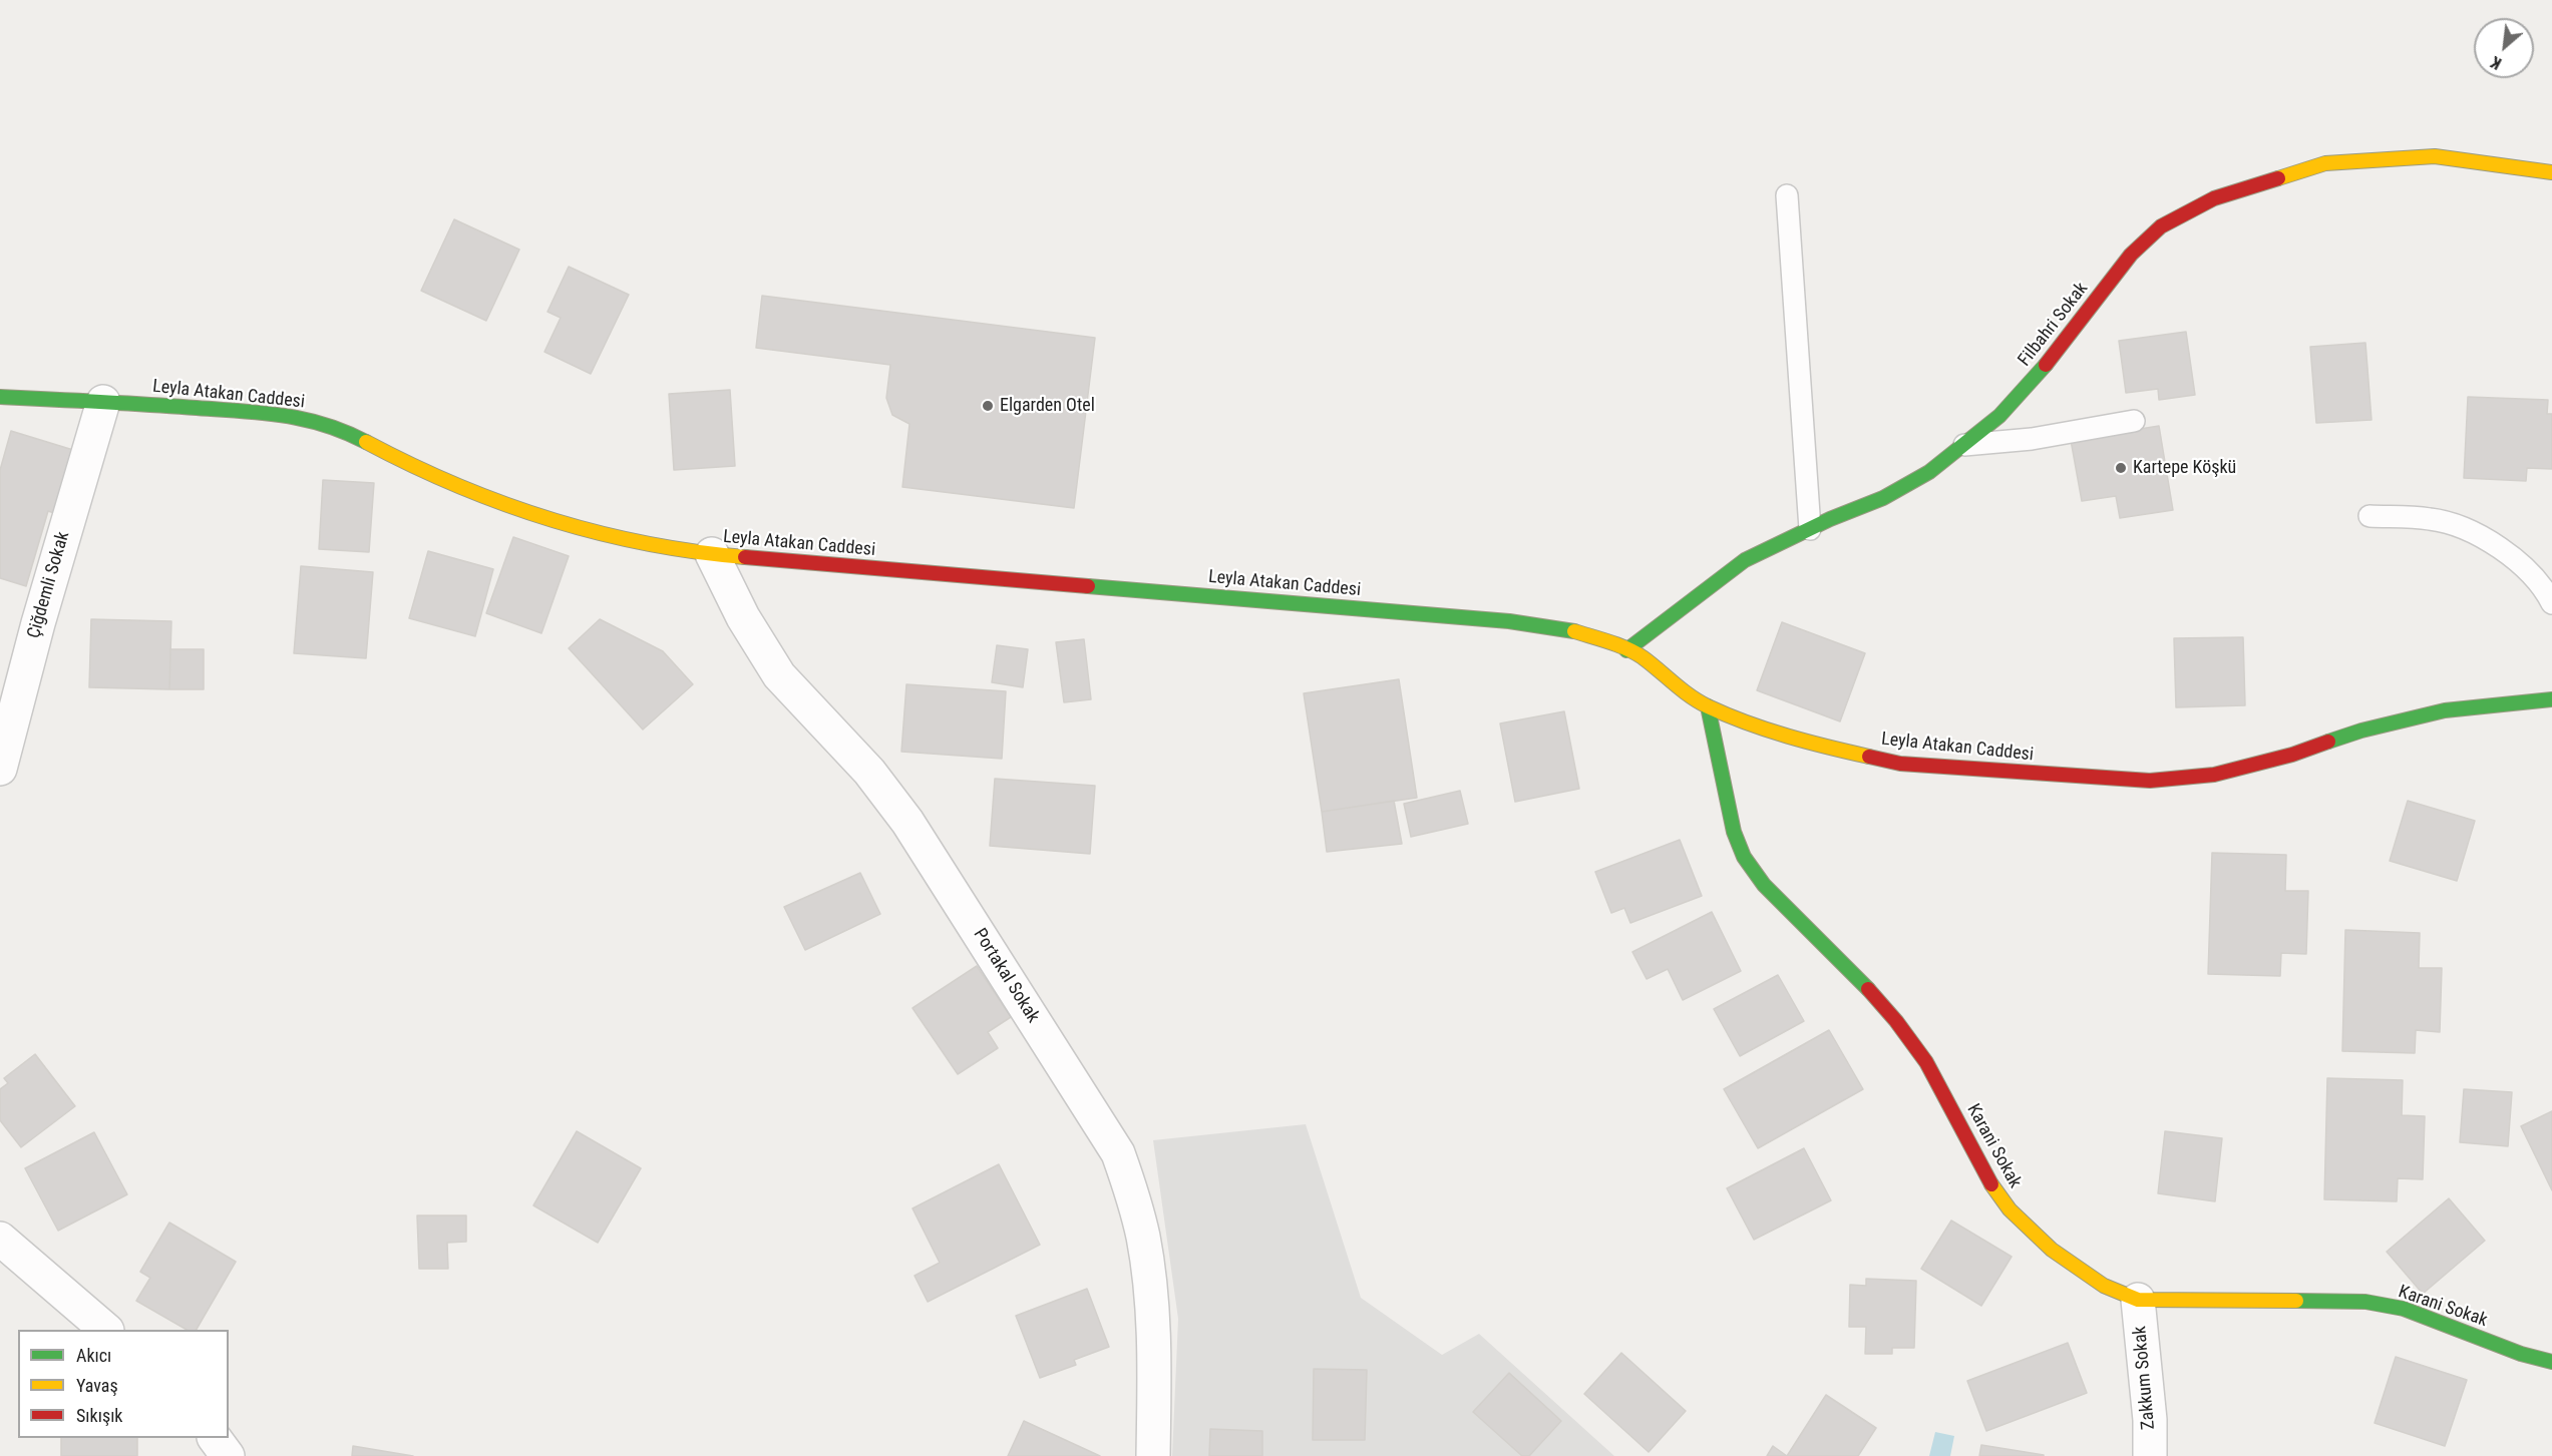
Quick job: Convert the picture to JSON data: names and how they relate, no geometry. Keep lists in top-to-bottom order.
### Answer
{
  "streets": {
    "main road": ["Filbahri Sokak", "Leyla Atakan Caddesi", "Karani Sokak"],
    "street": ["Çiğdemli Sokak", "Portakal Sokak", "Zakkum Sokak"]
  },
  "crossings": [
    ["Filbahri Sokak", "Leyla Atakan Caddesi"],
    ["Leyla Atakan Caddesi", "Çiğdemli Sokak"],
    ["Leyla Atakan Caddesi", "Portakal Sokak"],
    ["Leyla Atakan Caddesi", "Karani Sokak"],
    ["Karani Sokak", "Zakkum Sokak"]
  ],
  "places": ["Elgarden Otel", "Kartepe Köşkü"],
  "legend": ["Akıcı", "Yavaş", "Sıkışık"],
  "north": "bottom left"
}
